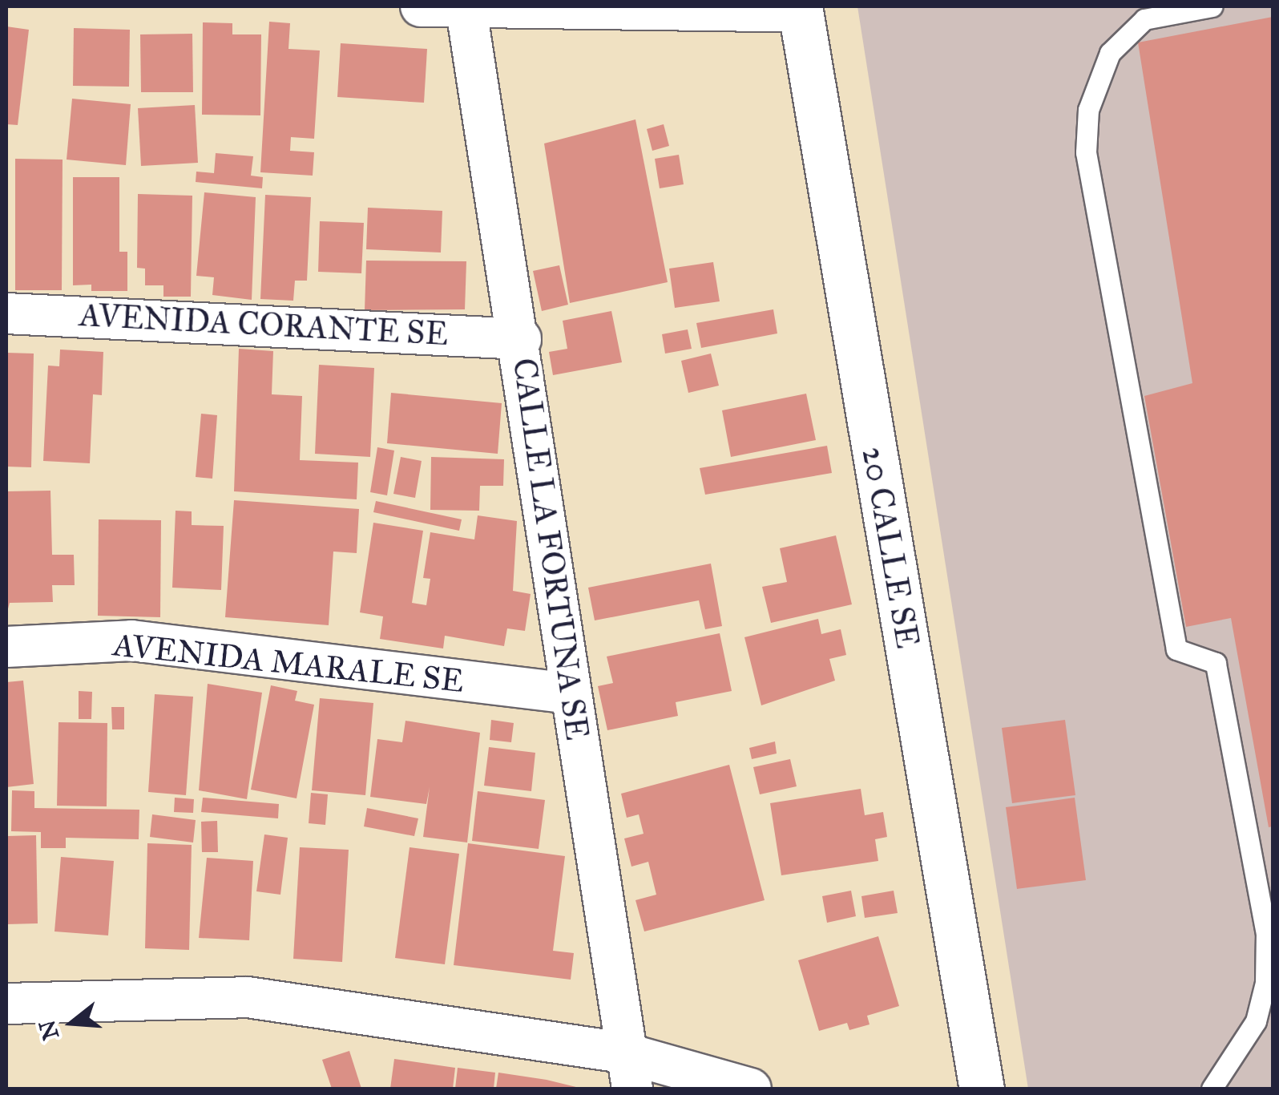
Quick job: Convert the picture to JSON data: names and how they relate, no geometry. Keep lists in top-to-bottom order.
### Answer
{
  "streets": {
    "street": [
      "AVENIDA CORANTE SE",
      "20 CALLE SE",
      "CALLE LA FORTUNA SE",
      "AVENIDA MARALE SE"
    ]
  },
  "crossings": [
    ["AVENIDA CORANTE SE", "CALLE LA FORTUNA SE"],
    ["CALLE LA FORTUNA SE", "AVENIDA MARALE SE"]
  ],
  "north": "left"
}
